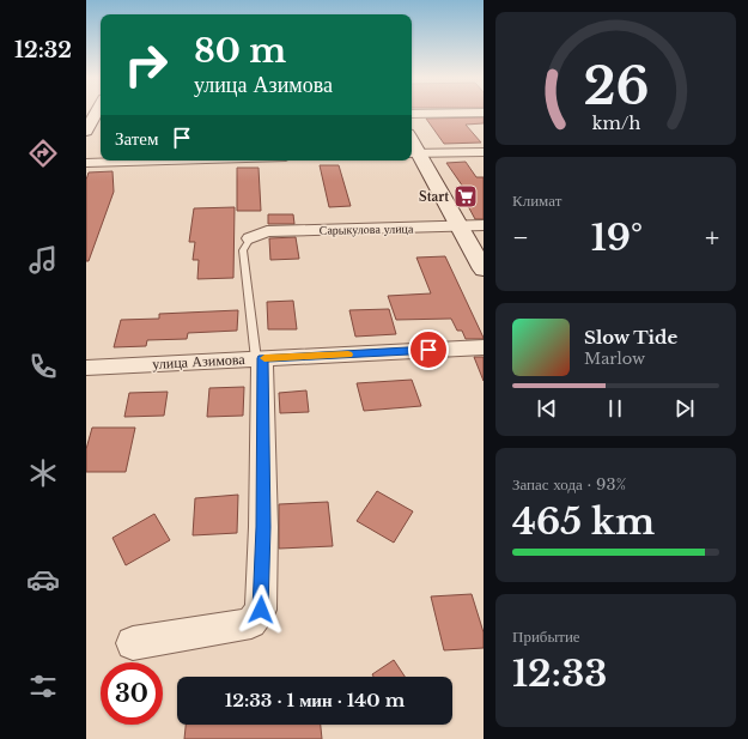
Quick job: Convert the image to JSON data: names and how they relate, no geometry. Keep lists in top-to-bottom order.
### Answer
{
  "streets": {
    "street": ["Сарыкулова улица", "улица Азимова"]
  },
  "places": {
    "supermarket": ["Start"]
  },
  "page": {
    "tabs": "12:32",
    "turn": ["80 m", "улица Азимова"],
    "then": "Затем",
    "tile": [
      "Климат",
      ["Запас хода · 93%", "465 km"],
      ["Прибытие", "12:33"]
    ],
    "heat": ["−", "19°", "+"],
    "song": ["Slow Tide", "Marlow"],
    "limit": "30",
    "trip": "12:33 · 1 мин · 140 m",
    "gauge": ["26", "km/h"]
  }
}
